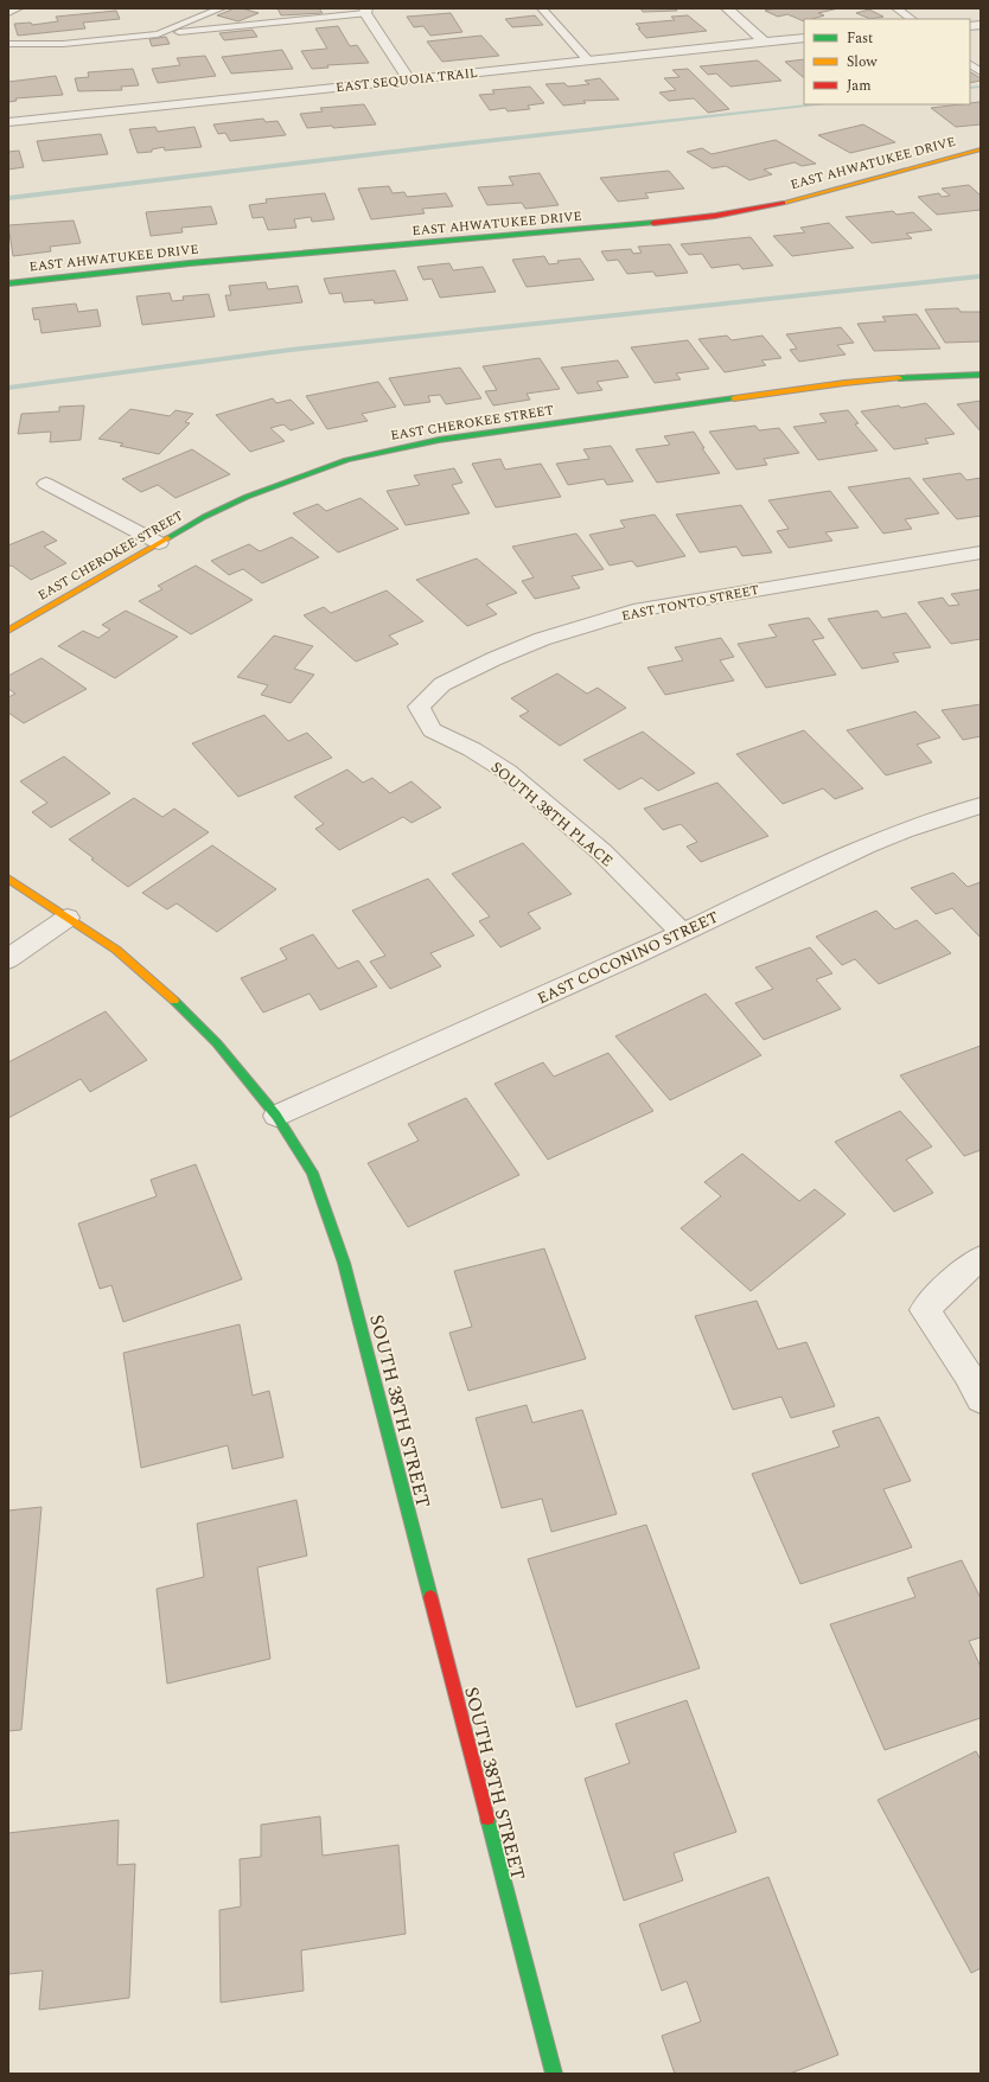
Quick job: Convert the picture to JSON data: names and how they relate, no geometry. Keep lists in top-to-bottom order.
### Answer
{
  "streets": {
    "street": [
      "EAST SEQUOIA TRAIL",
      "EAST AHWATUKEE DRIVE",
      "EAST CHEROKEE STREET",
      "EAST TONTO STREET",
      "SOUTH 38TH PLACE",
      "EAST COCONINO STREET",
      "SOUTH 38TH STREET"
    ]
  },
  "crossings": [
    ["EAST TONTO STREET", "SOUTH 38TH PLACE"],
    ["SOUTH 38TH PLACE", "EAST COCONINO STREET"],
    ["EAST COCONINO STREET", "SOUTH 38TH STREET"]
  ],
  "legend": ["Fast", "Slow", "Jam"]
}
